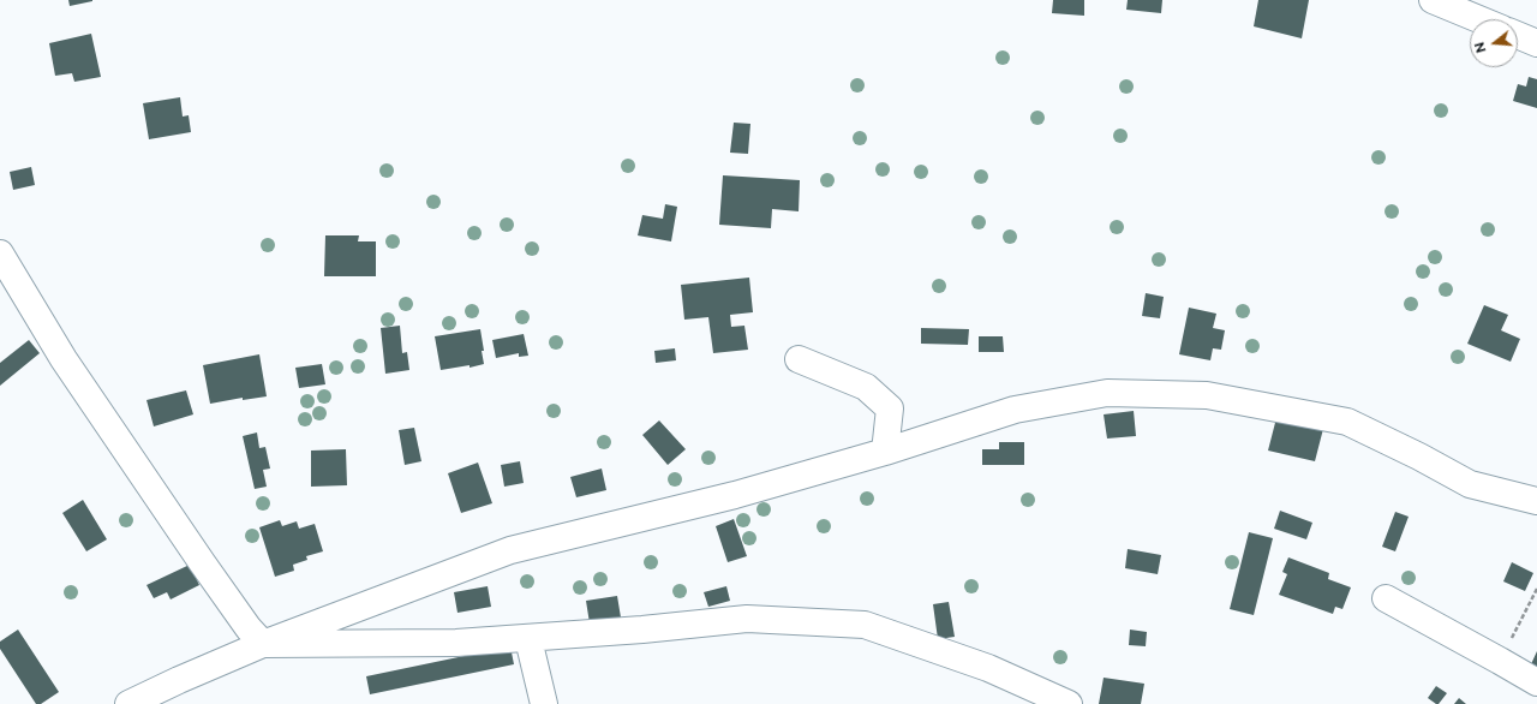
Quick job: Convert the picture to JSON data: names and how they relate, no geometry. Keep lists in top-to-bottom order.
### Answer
{
  "north": "left"
}
